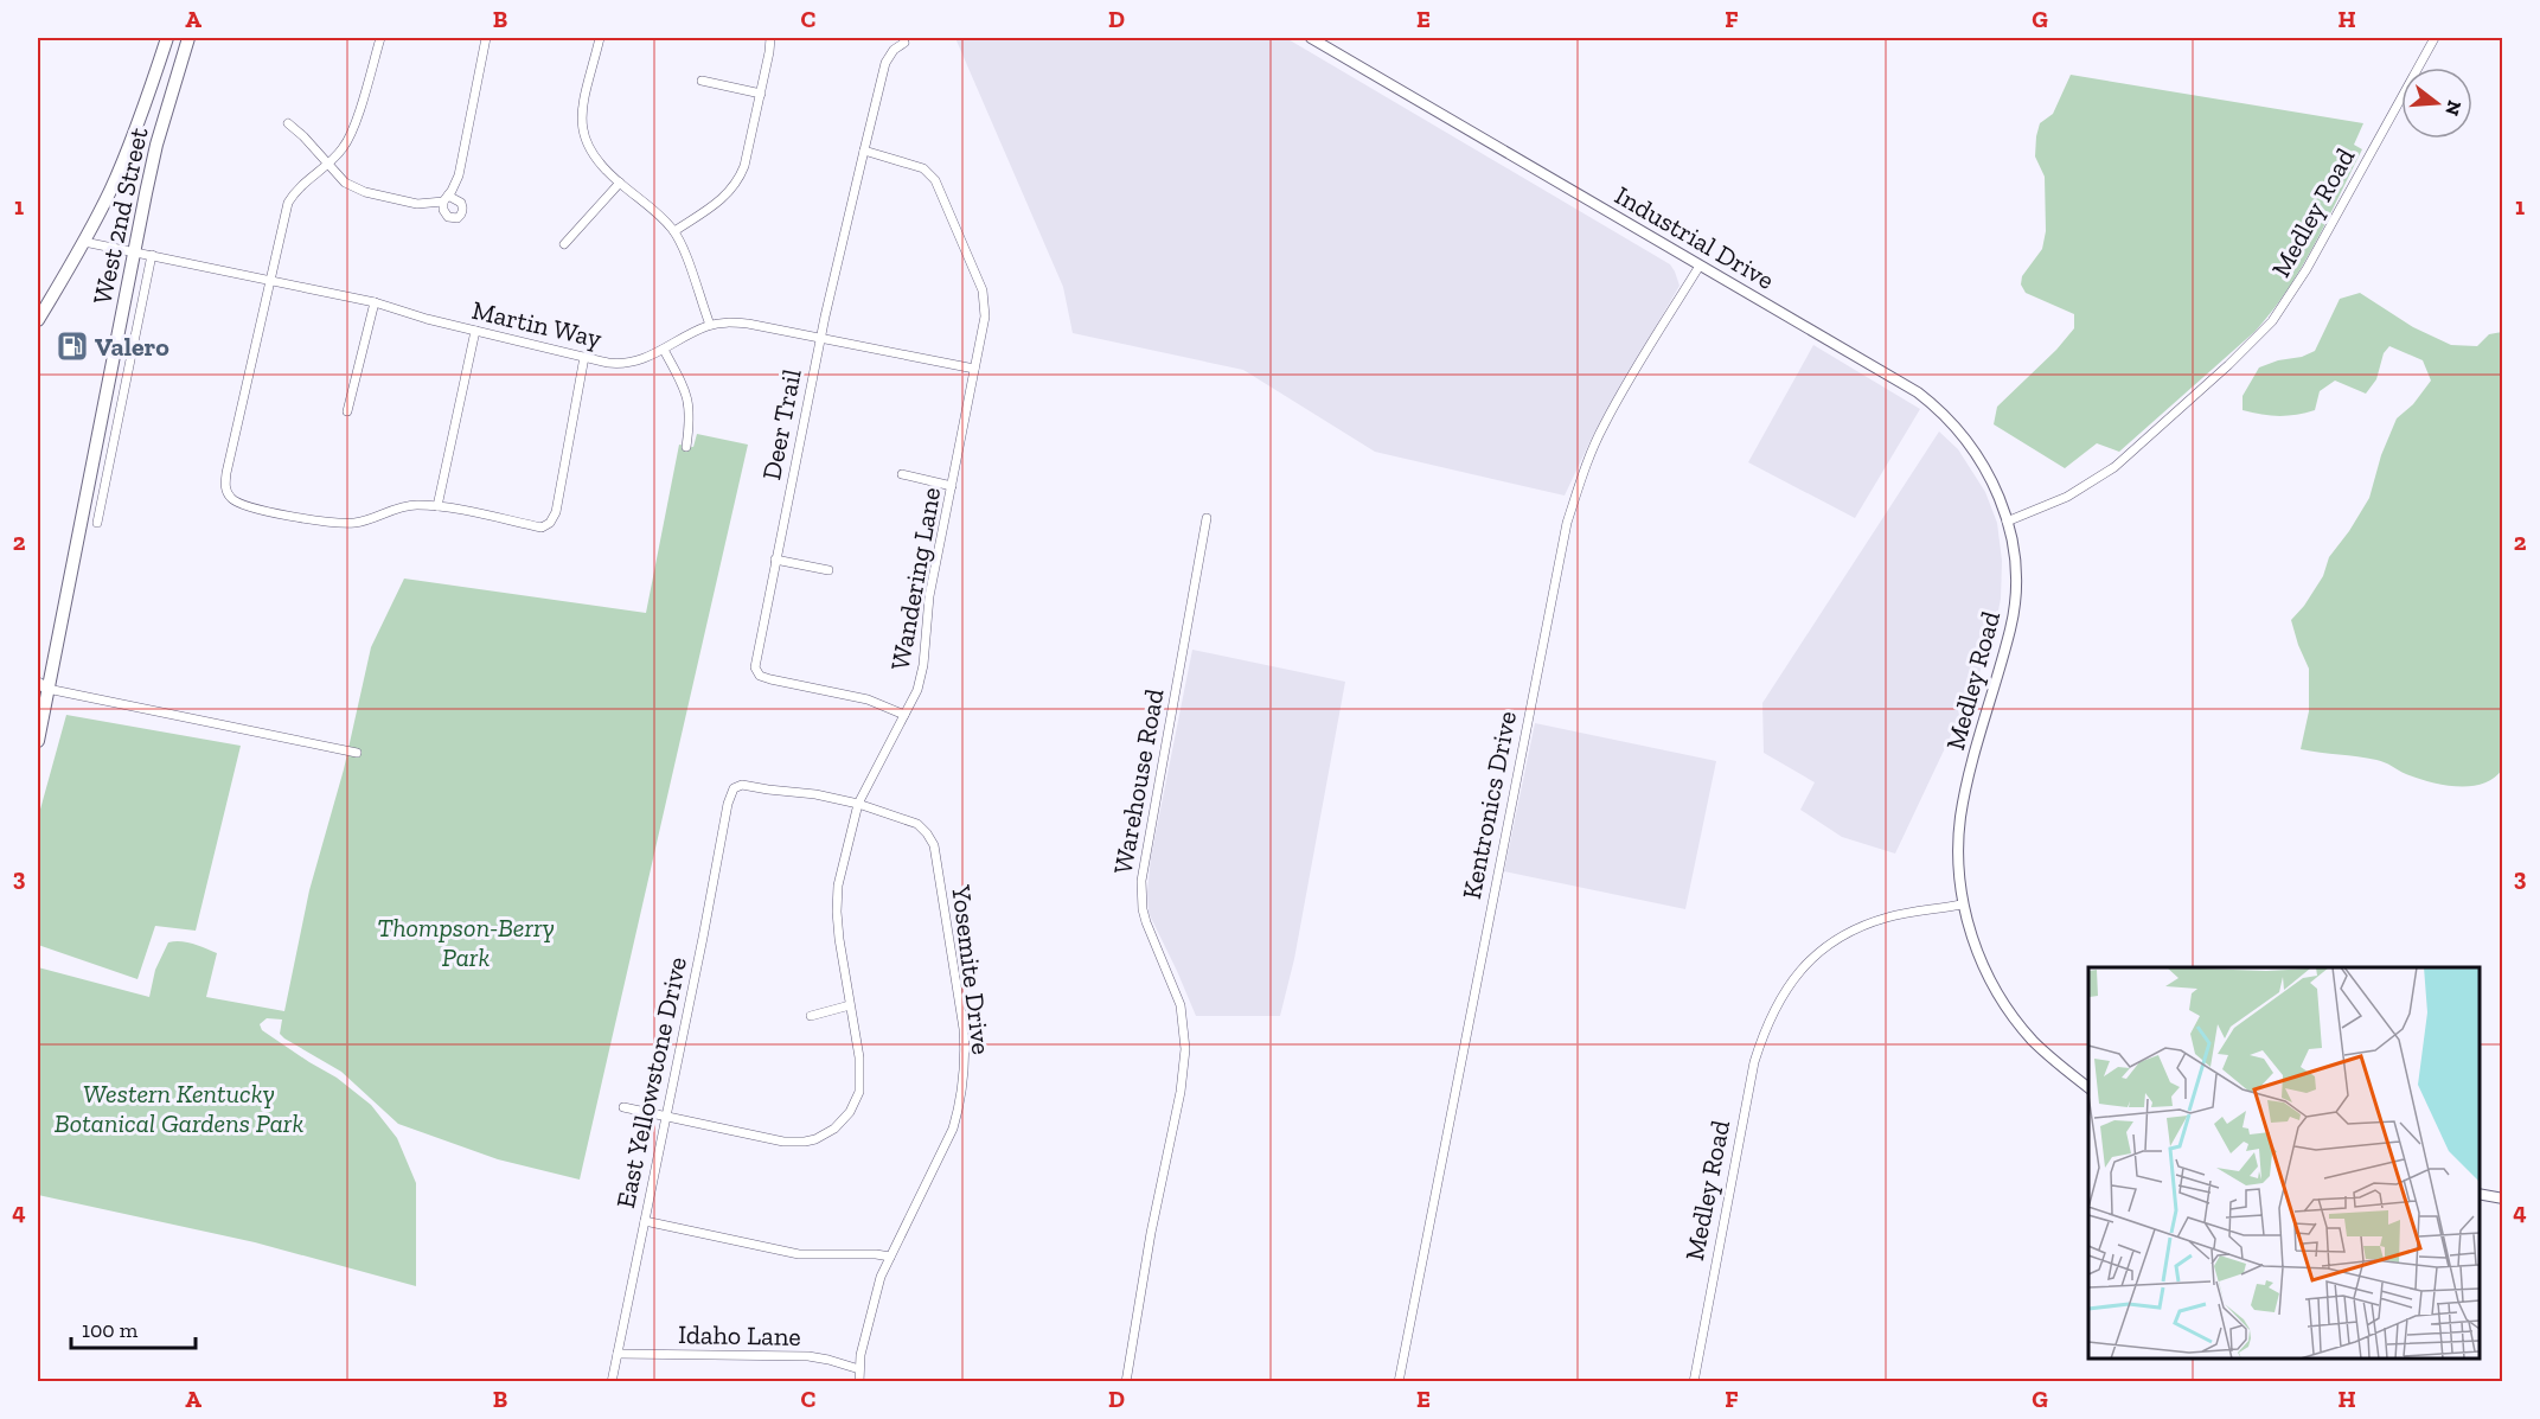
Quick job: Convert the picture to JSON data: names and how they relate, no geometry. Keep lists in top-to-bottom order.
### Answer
{
  "streets": {
    "main road": ["West 2nd Street"],
    "street": [
      "Medley Road",
      "Industrial Drive",
      "Martin Way",
      "Deer Trail",
      "Wandering Lane",
      "Warehouse Road",
      "Kentronics Drive",
      "Yosemite Drive",
      "East Yellowstone Drive",
      "Idaho Lane"
    ]
  },
  "crossings": [
    ["Medley Road", "Industrial Drive"],
    ["West 2nd Street", "Martin Way"],
    ["Industrial Drive", "Kentronics Drive"],
    ["Martin Way", "Deer Trail"],
    ["Martin Way", "Wandering Lane"],
    ["Deer Trail", "Wandering Lane"],
    ["Wandering Lane", "Yosemite Drive"],
    ["Wandering Lane", "East Yellowstone Drive"],
    ["Yosemite Drive", "East Yellowstone Drive"],
    ["Yosemite Drive", "Idaho Lane"],
    ["East Yellowstone Drive", "Idaho Lane"]
  ],
  "parks": ["Thompson-Berry Park", "Western Kentucky Botanical Gardens Park"],
  "places": {
    "fuel station": ["Valero"]
  },
  "scale_bar": "100 m",
  "north": "right",
  "grid": {
    "columns": [
      "A",
      "B",
      "C",
      "D",
      "E",
      "F",
      "G",
      "H"
    ],
    "rows": [
      "1",
      "2",
      "3",
      "4"
    ]
  }
}
